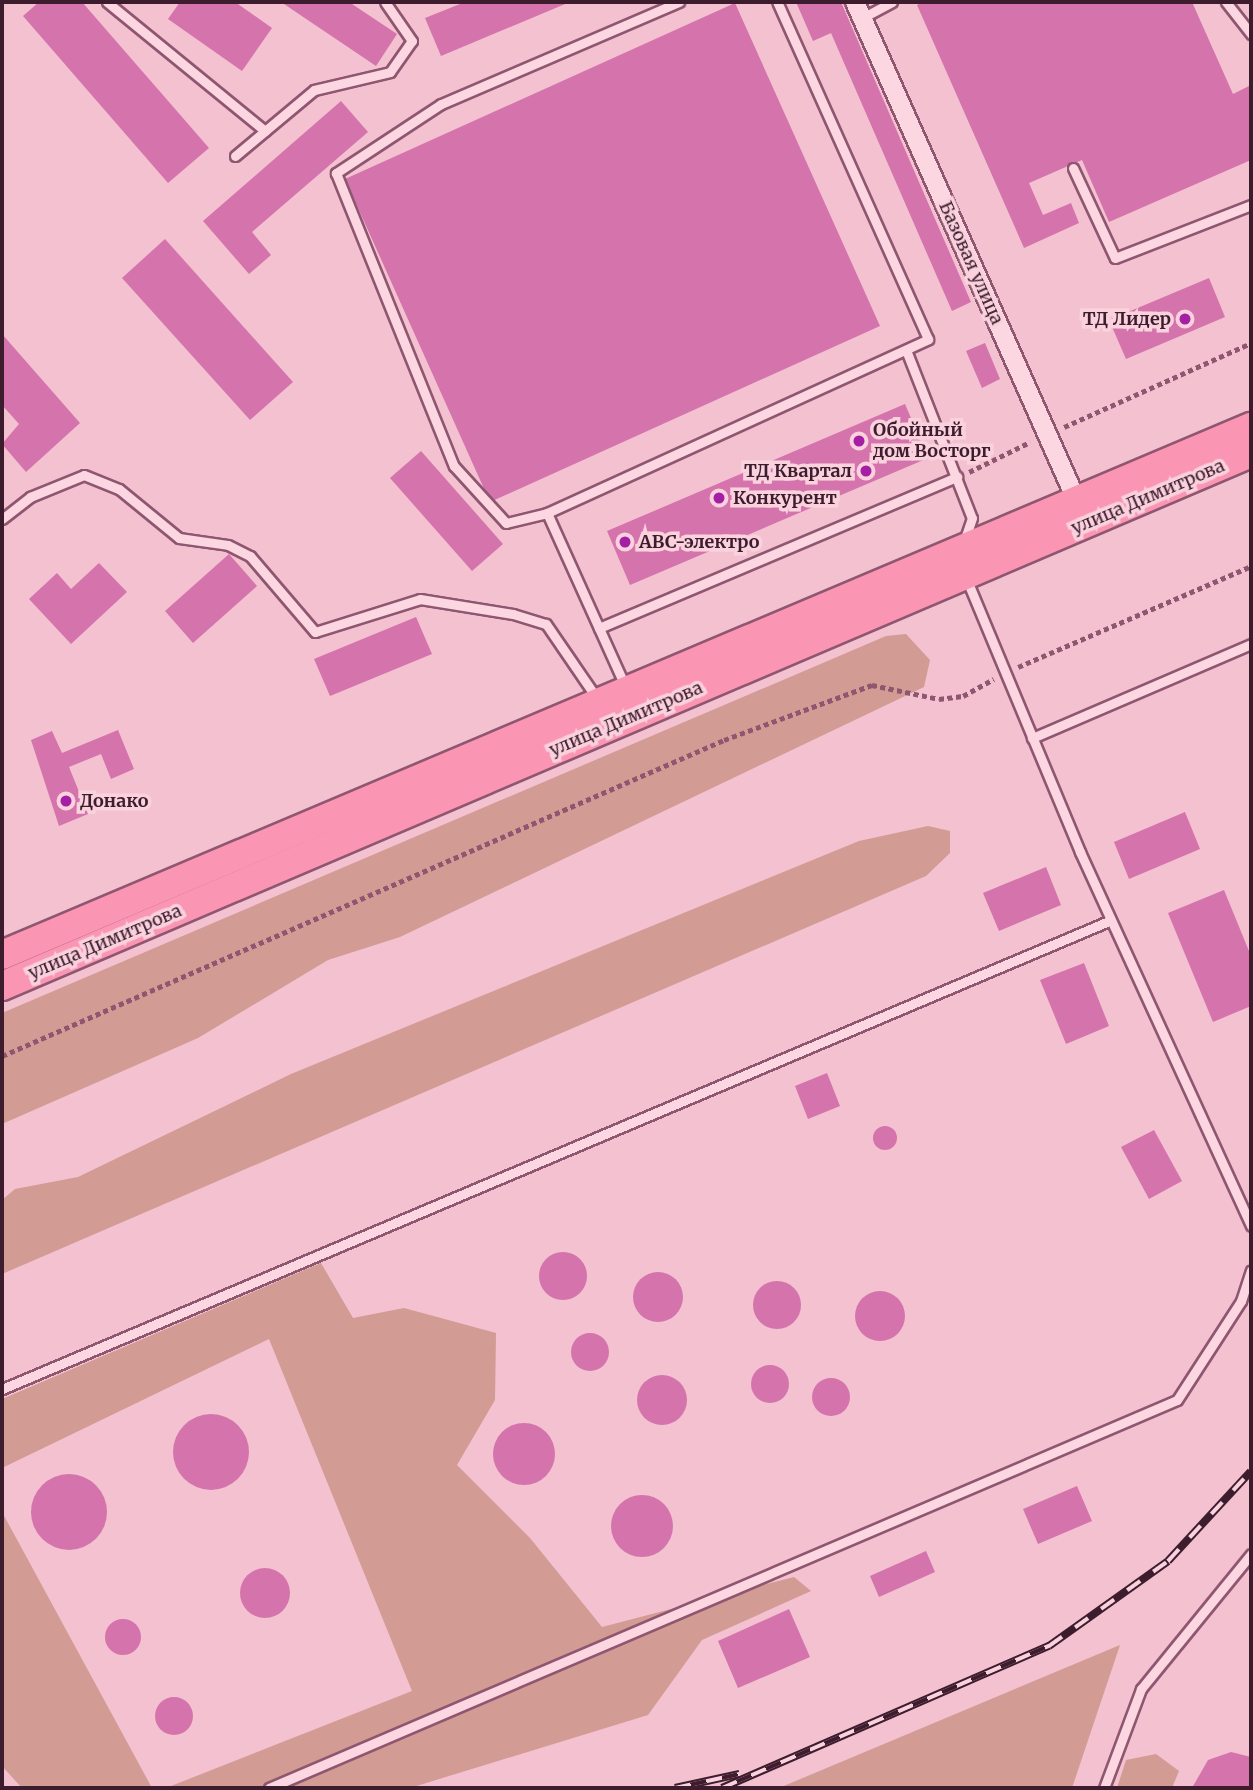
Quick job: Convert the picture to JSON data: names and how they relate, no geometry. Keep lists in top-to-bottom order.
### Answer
{
  "streets": {
    "main road": ["улица Димитрова"],
    "street": ["Базовая улица"]
  },
  "crossings": [
    ["Базовая улица", "улица Димитрова"]
  ],
  "places": [
    "ТД Лидер",
    "Обойный дом Восторг",
    "ТД Квартал",
    "Конкурент",
    "АВС-электро",
    "Донако"
  ]
}
